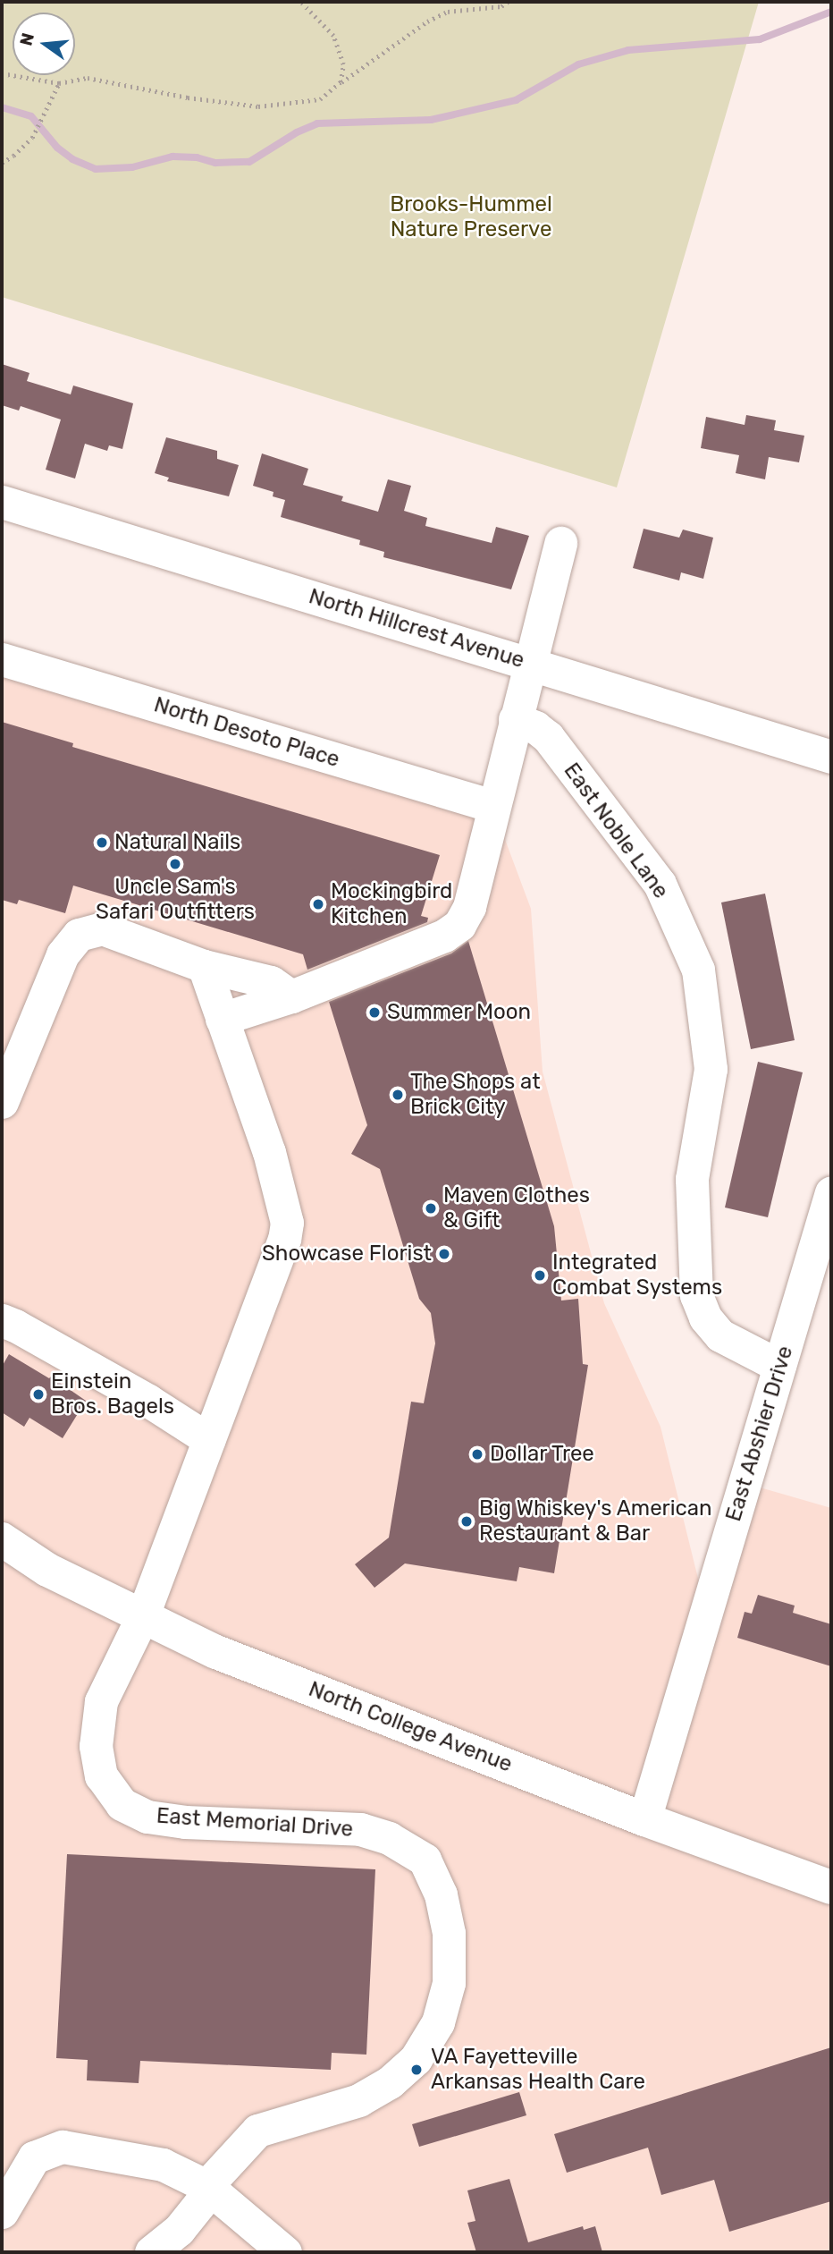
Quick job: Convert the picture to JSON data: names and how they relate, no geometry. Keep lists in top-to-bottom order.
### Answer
{
  "streets": {
    "main road": ["North College Avenue"],
    "street": [
      "North Hillcrest Avenue",
      "North Desoto Place",
      "East Noble Lane",
      "East Abshier Drive",
      "East Memorial Drive"
    ]
  },
  "crossings": [
    ["East Noble Lane", "East Abshier Drive"],
    ["East Abshier Drive", "North College Avenue"],
    ["North College Avenue", "East Memorial Drive"]
  ],
  "parks": ["Brooks-Hummel Nature Preserve"],
  "places": [
    "Natural Nails",
    "Uncle Sam's Safari Outfitters",
    "Mockingbird Kitchen",
    "Summer Moon",
    "The Shops at Brick City",
    "Maven Clothes & Gift",
    "Showcase Florist",
    "Integrated Combat Systems",
    "Einstein Bros. Bagels",
    "Dollar Tree",
    "Big Whiskey's American Restaurant & Bar",
    "VA Fayetteville Arkansas Health Care"
  ],
  "north": "left"
}
